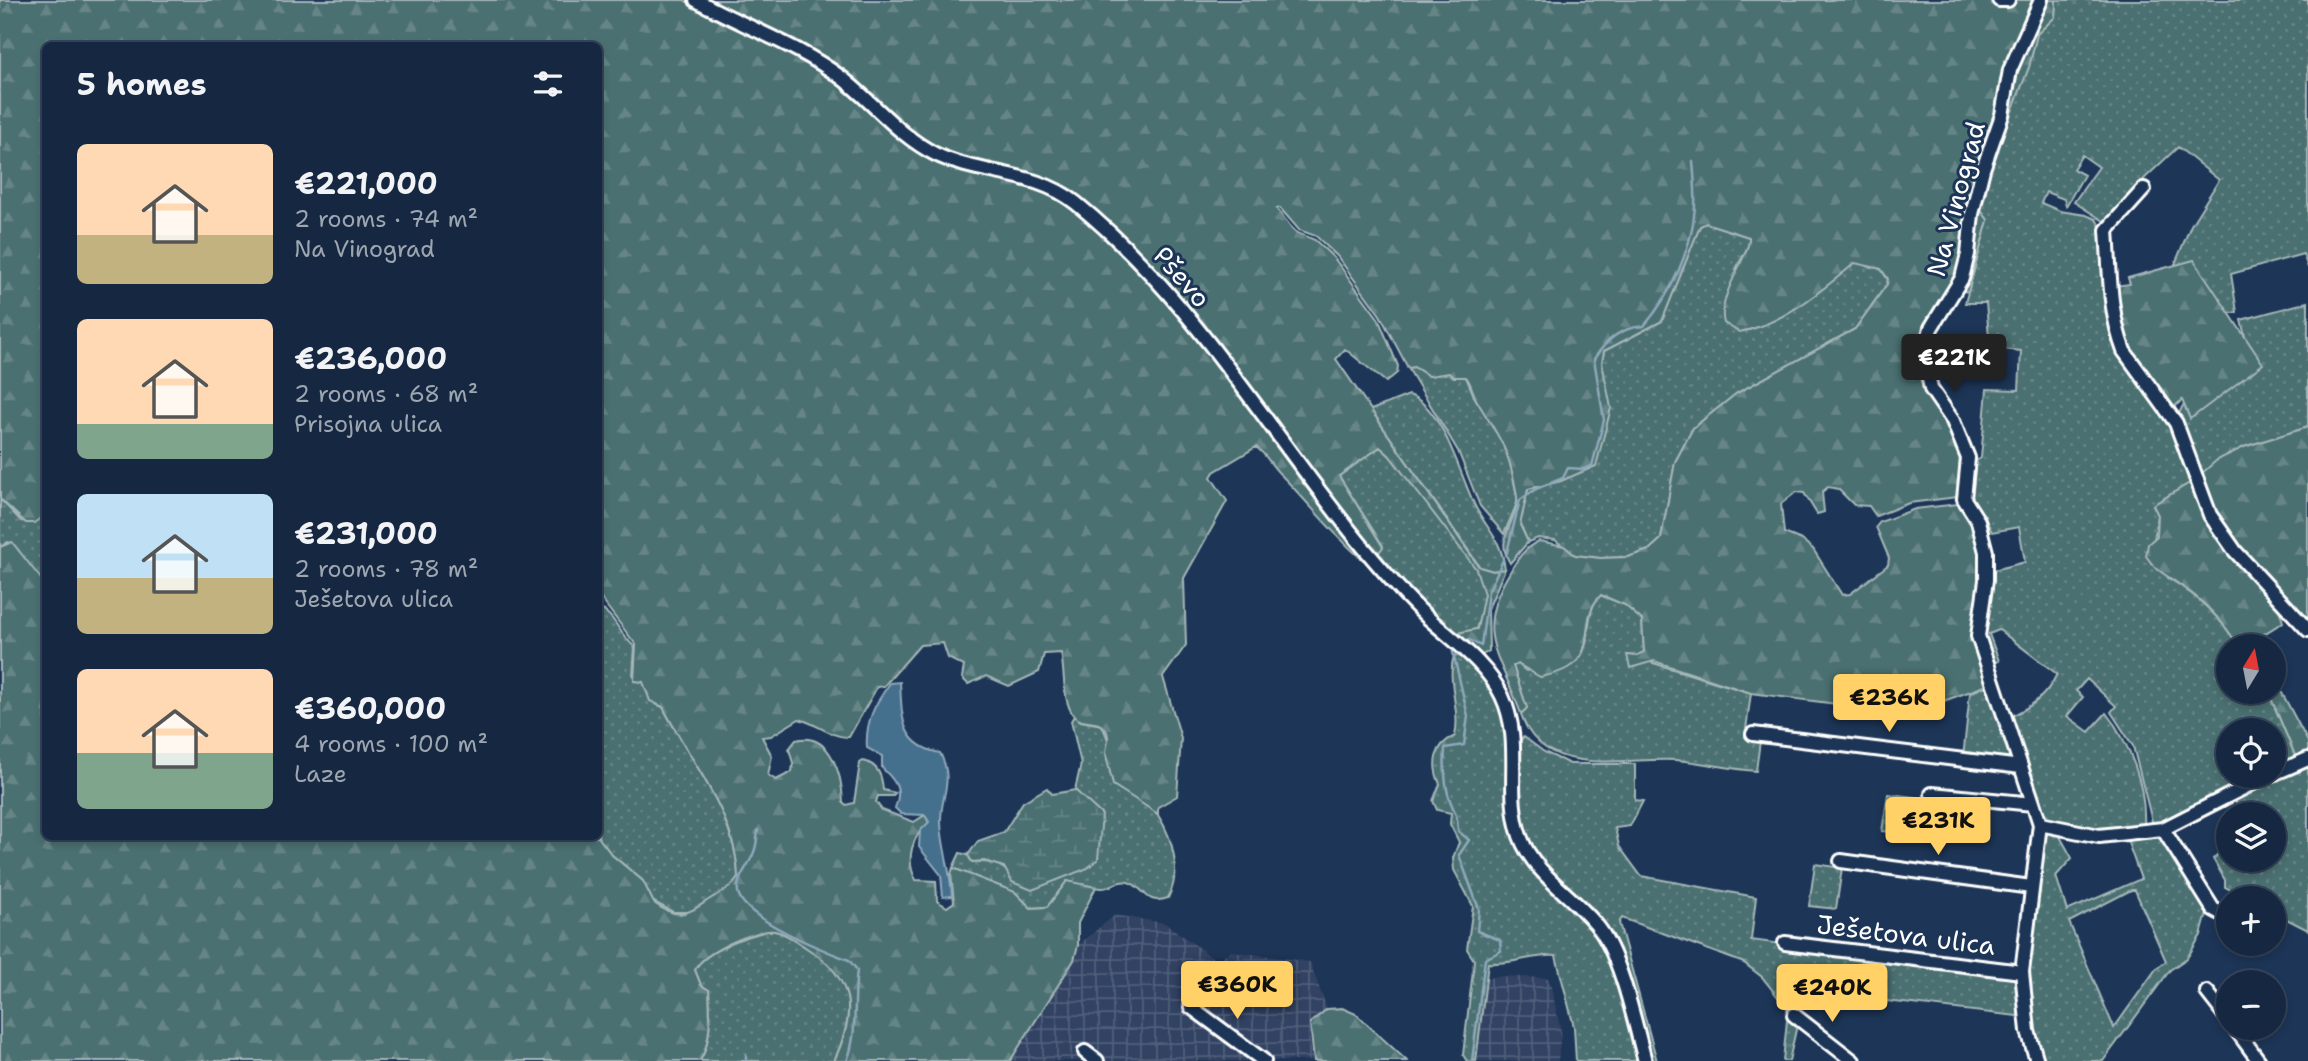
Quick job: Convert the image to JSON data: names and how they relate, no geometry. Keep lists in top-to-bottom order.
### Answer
{
  "streets": {
    "street": ["Na Vinograd", "Pševo", "Ješetova ulica"]
  },
  "crossings": [
    ["Na Vinograd", "Ješetova ulica"]
  ],
  "north": "top",
  "page": {
    "heading": "5 homes",
    "list": [
      {
        "name": "€221,000",
        "note": "2 rooms · 74 m² · Na Vinograd"
      },
      {
        "name": "€236,000",
        "note": "2 rooms · 68 m² · Prisojna ulica"
      },
      {
        "name": "€231,000",
        "note": "2 rooms · 78 m² · Ješetova ulica"
      },
      {
        "name": "€360,000",
        "note": "4 rooms · 100 m² · Laze"
      }
    ],
    "price": [
      "€221K",
      "€236K",
      "€231K",
      "€360K",
      "€240K"
    ],
    "map_buttons": ["+", "−"]
  }
}
